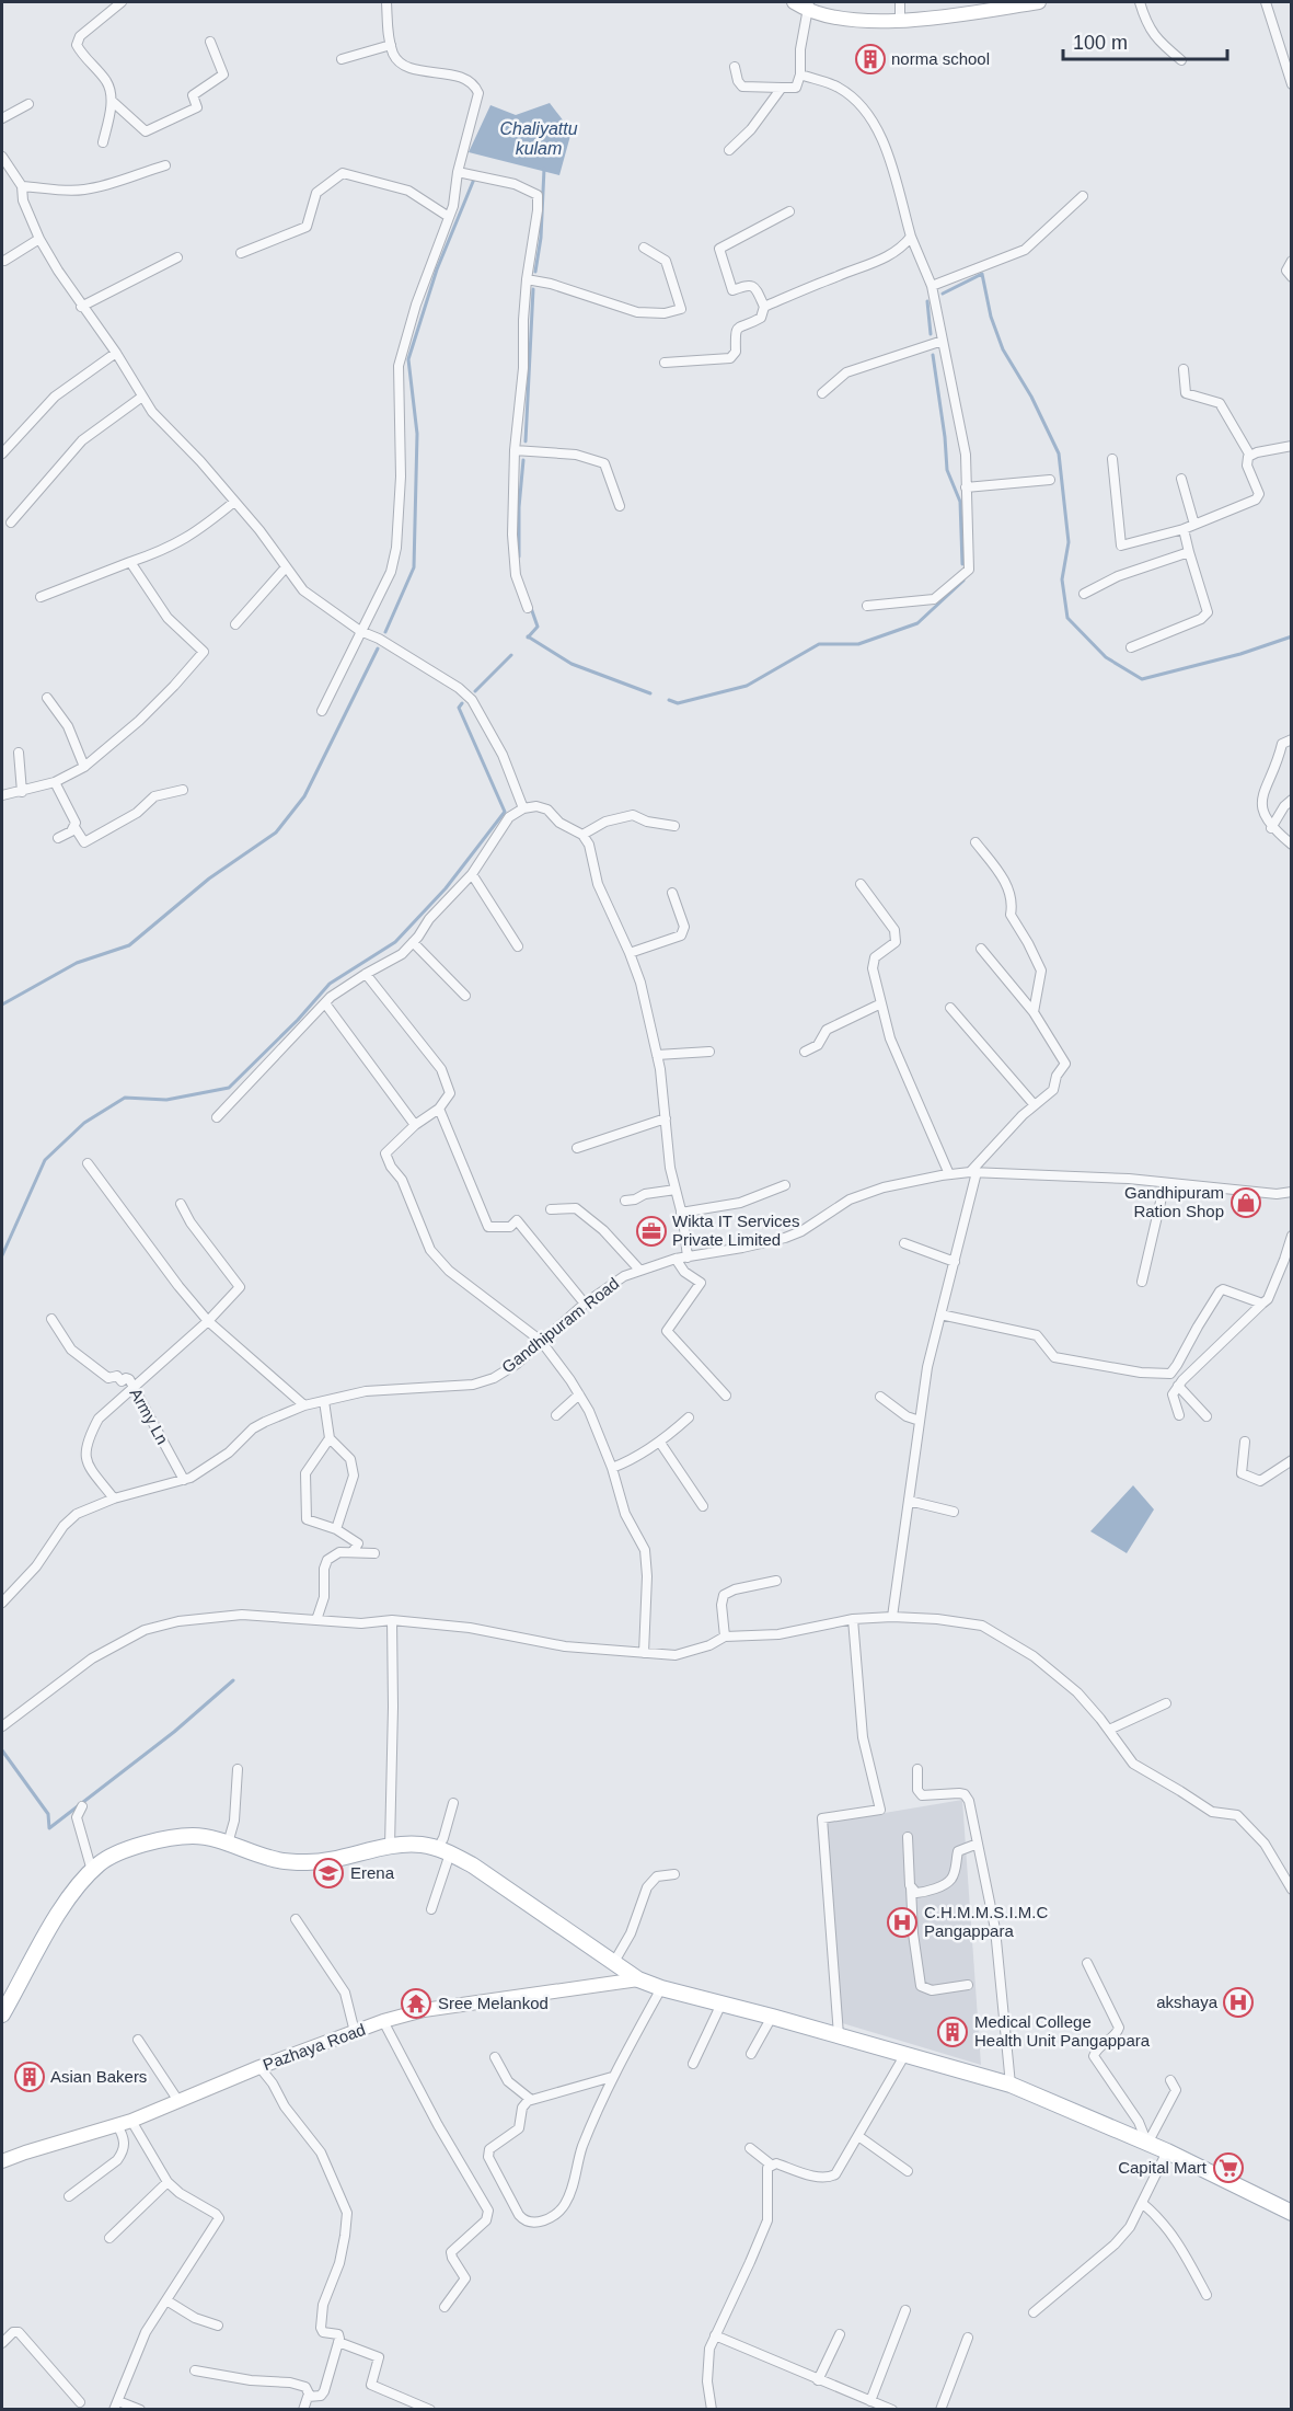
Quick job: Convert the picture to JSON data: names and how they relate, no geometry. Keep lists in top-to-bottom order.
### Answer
{
  "streets": {
    "street": ["Gandhipuram Road", "Army Ln", "Pazhaya Road"]
  },
  "crossings": [
    ["Gandhipuram Road", "Army Ln"]
  ],
  "water": ["Chaliyattu kulam"],
  "places": {
    "building": ["norma school", "Medical College Health Unit Pangappara", "Asian Bakers"],
    "shop": ["Gandhipuram Ration Shop"],
    "office": ["Wikta IT Services Private Limited"],
    "school or university": ["Erena"],
    "hospital": ["C.H.M.M.S.I.M.C Pangappara", "akshaya"],
    "temple": ["Sree Melankod"],
    "supermarket": ["Capital Mart"]
  },
  "scale_bar": "100 m"
}
